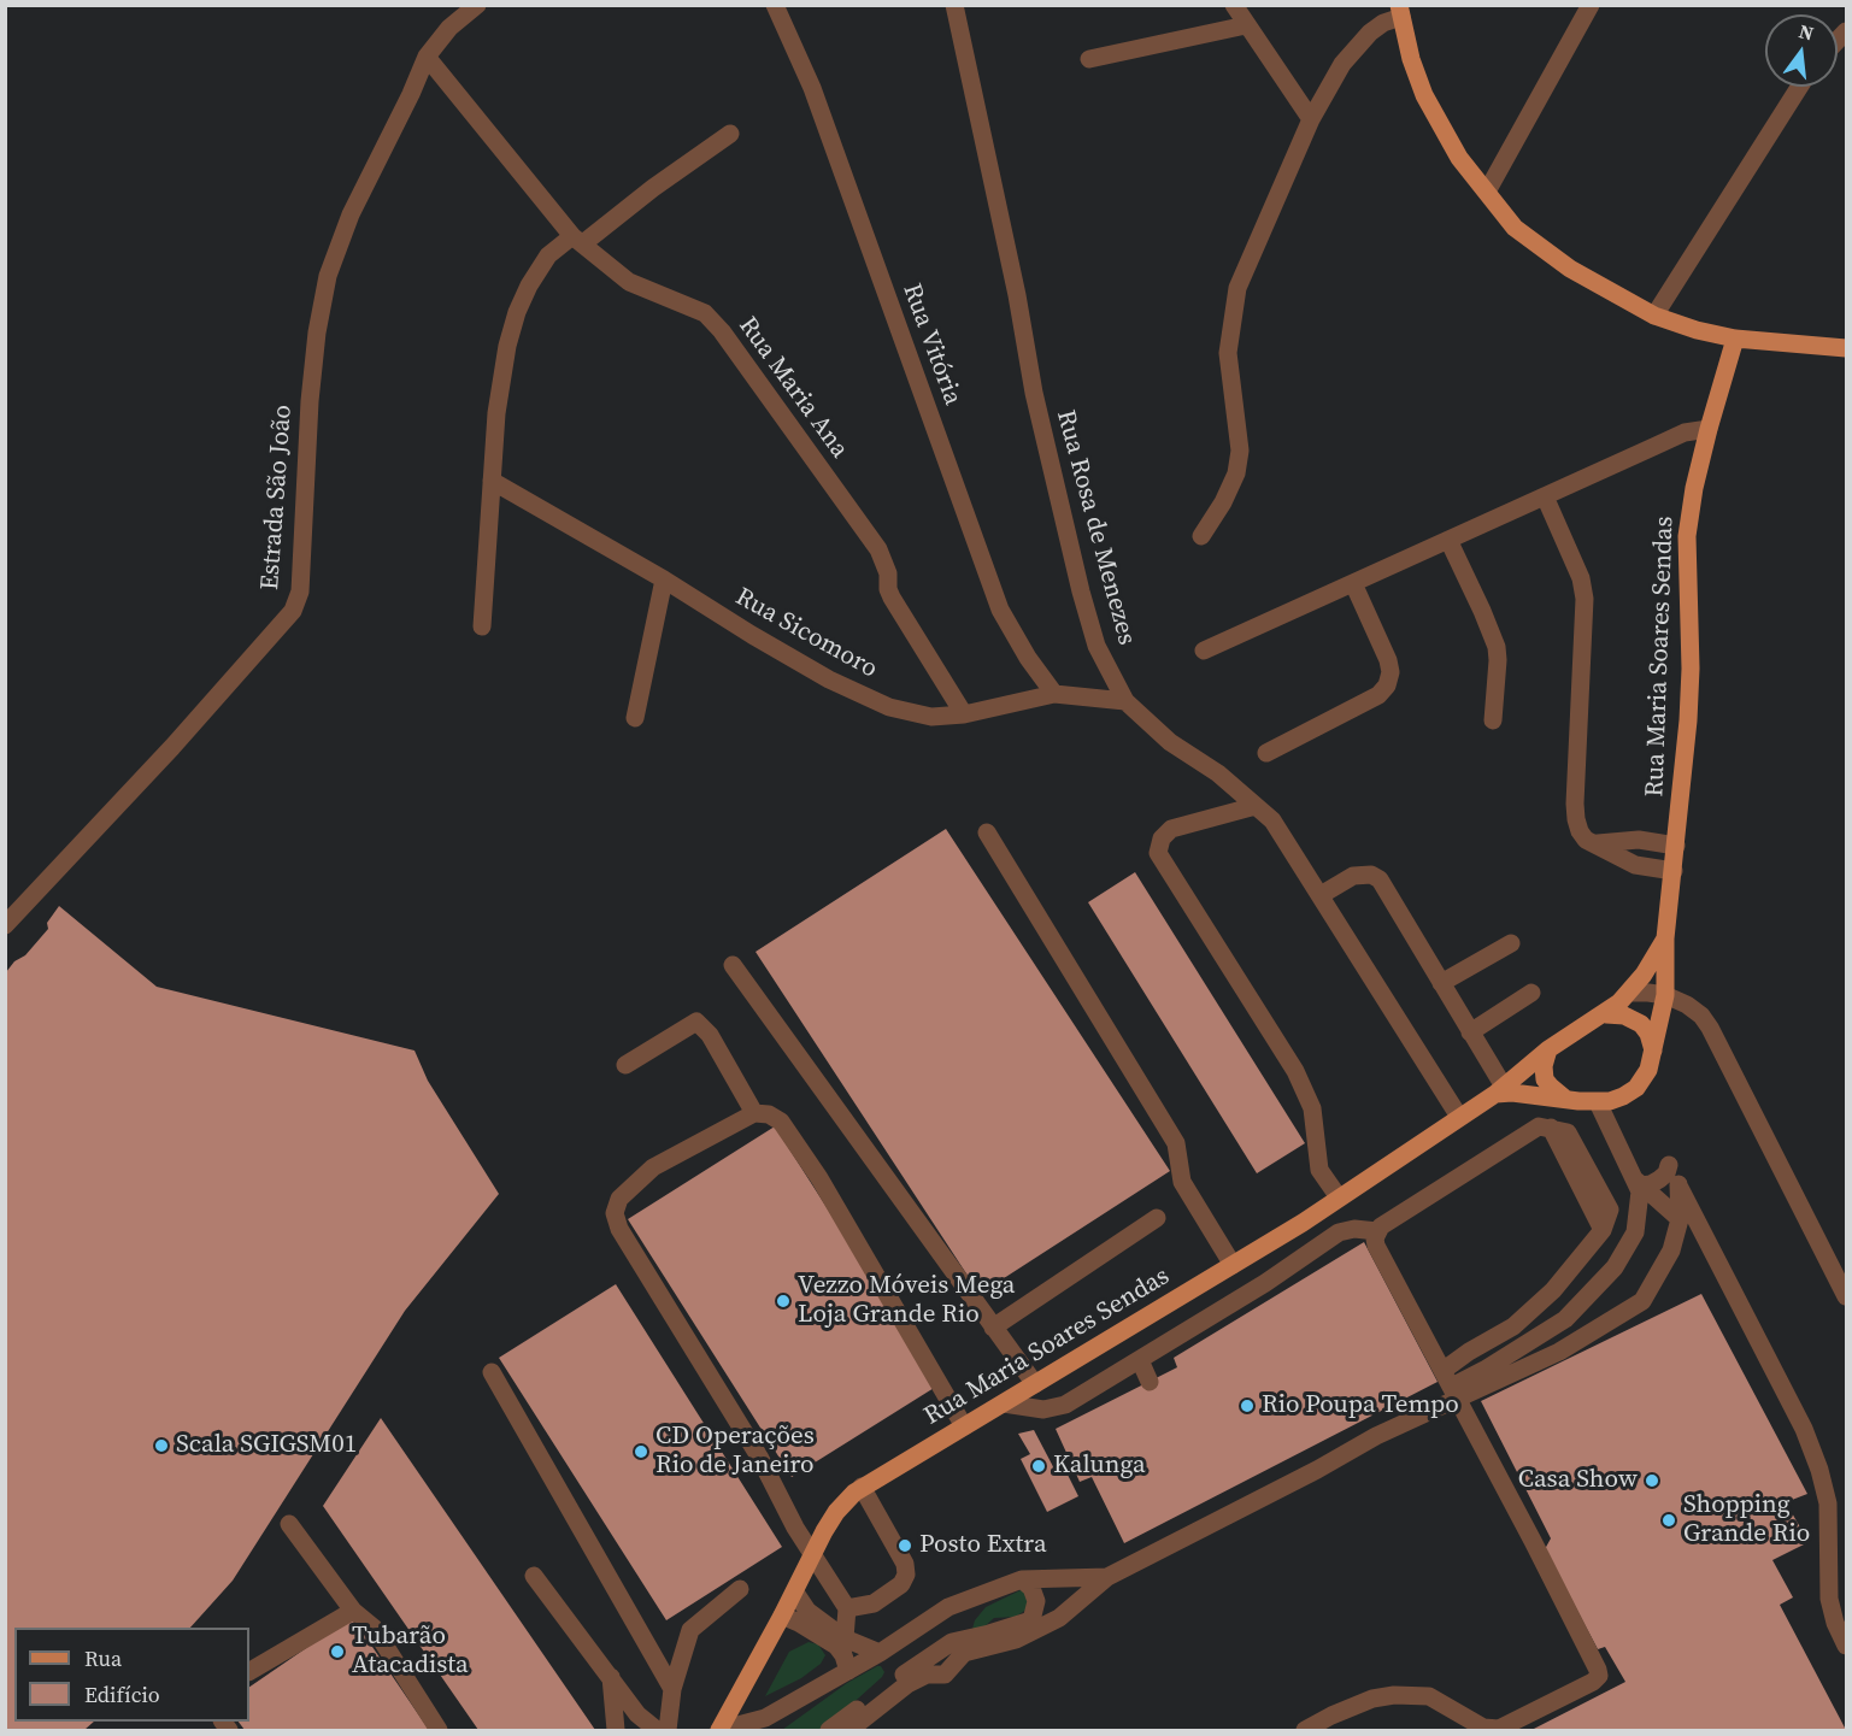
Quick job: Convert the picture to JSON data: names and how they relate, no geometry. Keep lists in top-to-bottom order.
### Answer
{
  "streets": {
    "main road": ["Rua Maria Soares Sendas"],
    "street": [
      "Rua Vitória",
      "Rua Maria Ana",
      "Estrada São João",
      "Rua Rosa de Menezes",
      "Rua Sicomoro"
    ]
  },
  "crossings": [
    ["Rua Vitória", "Rua Sicomoro"],
    ["Rua Maria Ana", "Estrada São João"],
    ["Rua Maria Ana", "Rua Sicomoro"],
    ["Rua Rosa de Menezes", "Rua Sicomoro"],
    ["Rua Rosa de Menezes", "Rua Maria Soares Sendas"]
  ],
  "places": [
    "Vezzo Móveis Mega Loja Grande Rio",
    "Rio Poupa Tempo",
    "Scala SGIGSM01",
    "CD Operações Rio de Janeiro",
    "Kalunga",
    "Casa Show",
    "Shopping Grande Rio",
    "Posto Extra",
    "Tubarão Atacadista"
  ],
  "legend": ["Rua", "Edifício"],
  "north": "top"
}
